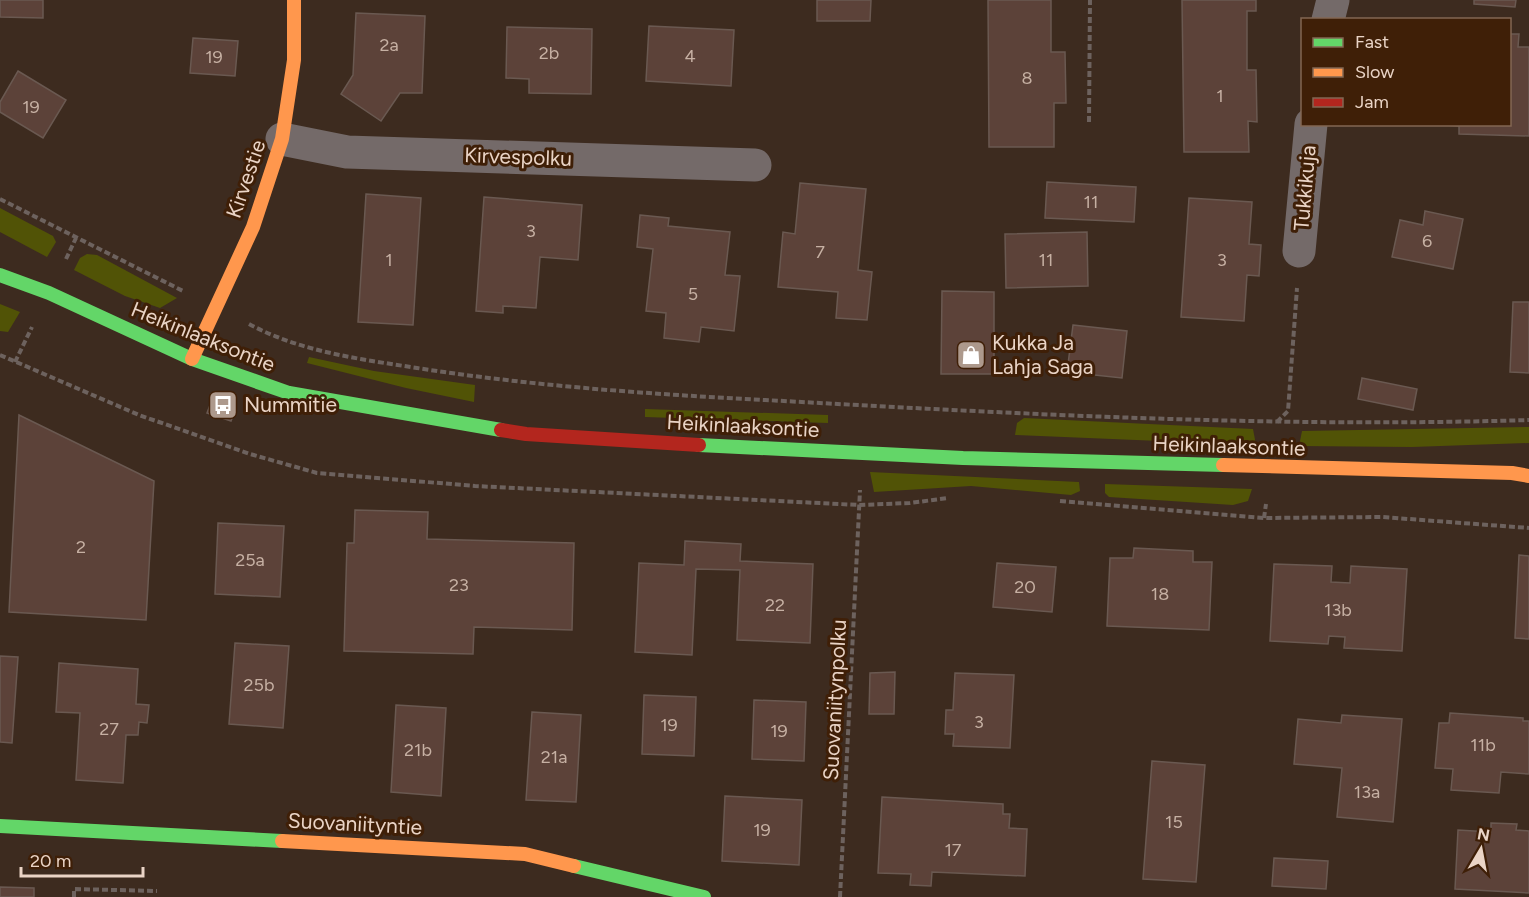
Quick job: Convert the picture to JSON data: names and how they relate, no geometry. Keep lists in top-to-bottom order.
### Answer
{
  "streets": {
    "main road": ["Kirvestie", "Heikinlaaksontie", "Suovaniityntie"],
    "street": ["Kirvespolku", "Tukkikuja"],
    "path": ["Suovaniitynpolku"]
  },
  "crossings": [
    ["Kirvespolku", "Kirvestie"],
    ["Kirvestie", "Heikinlaaksontie"]
  ],
  "places": {
    "shop": ["Kukka Ja Lahja Saga"],
    "bus stop": ["Nummitie"]
  },
  "house_numbers": [
    "2a",
    "2b",
    "4",
    "19",
    "8",
    "1",
    "19",
    "11",
    "3",
    "6",
    "7",
    "1",
    "11",
    "3",
    "5",
    "2",
    "25a",
    "23",
    "20",
    "18",
    "22",
    "13b",
    "25b",
    "3",
    "19",
    "27",
    "19",
    "11b",
    "21b",
    "21a",
    "13a",
    "15",
    "19",
    "17"
  ],
  "legend": ["Fast", "Slow", "Jam"],
  "scale_bar": "20 m",
  "north": "top"
}
